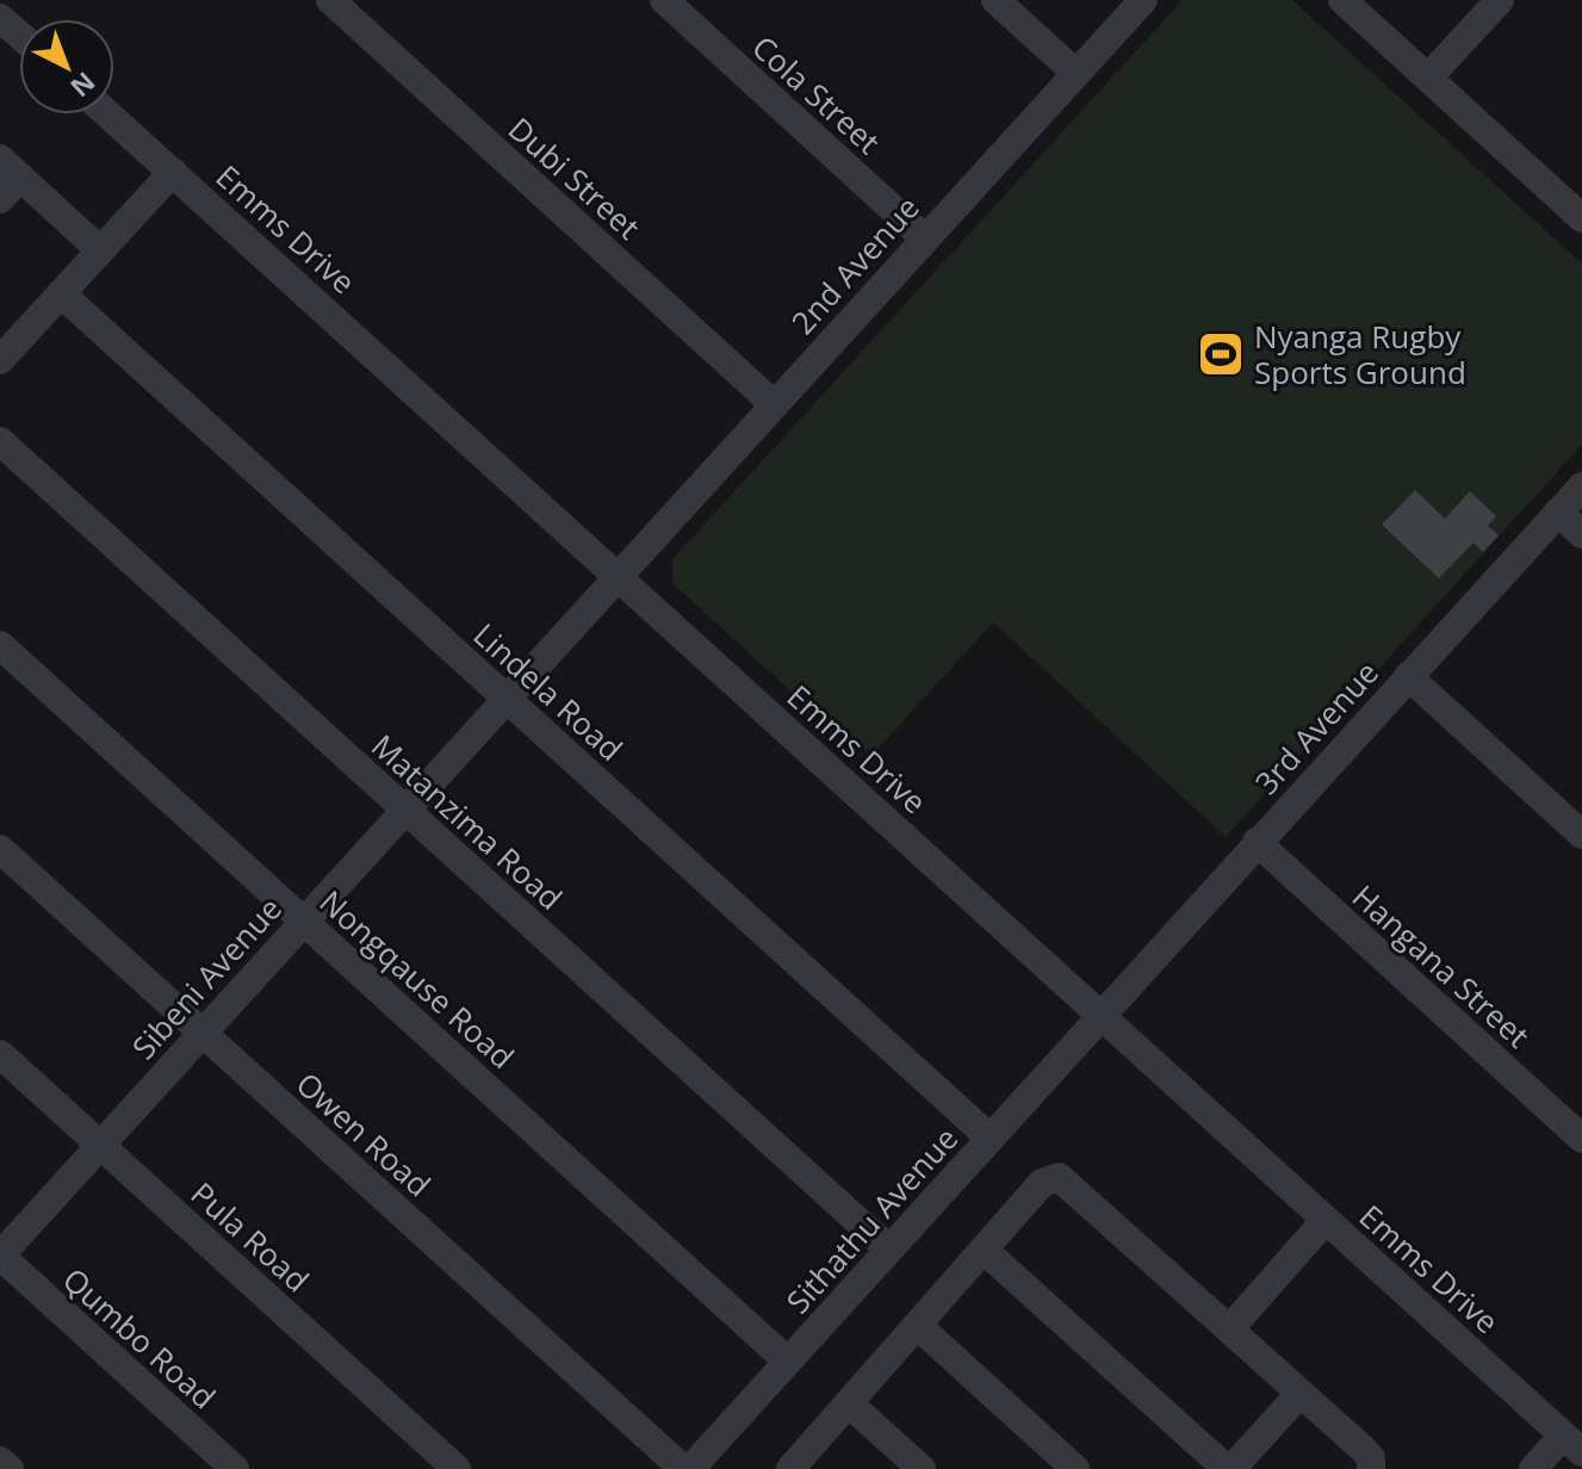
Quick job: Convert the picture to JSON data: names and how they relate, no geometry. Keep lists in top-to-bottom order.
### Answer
{
  "streets": {
    "street": [
      "Cola Street",
      "Dubi Street",
      "Emms Drive",
      "2nd Avenue",
      "Lindela Road",
      "3rd Avenue",
      "Matanzima Road",
      "Hangana Street",
      "Sibeni Avenue",
      "Nongqause Road",
      "Owen Road",
      "Sithathu Avenue",
      "Pula Road",
      "Qumbo Road"
    ]
  },
  "crossings": [
    ["Cola Street", "2nd Avenue"],
    ["Dubi Street", "2nd Avenue"],
    ["Emms Drive", "2nd Avenue"],
    ["Emms Drive", "3rd Avenue"],
    ["Emms Drive", "Sibeni Avenue"],
    ["Emms Drive", "Sithathu Avenue"],
    ["2nd Avenue", "Sibeni Avenue"],
    ["Lindela Road", "Sibeni Avenue"],
    ["Lindela Road", "Sithathu Avenue"],
    ["3rd Avenue", "Hangana Street"],
    ["3rd Avenue", "Sithathu Avenue"],
    ["Matanzima Road", "Sibeni Avenue"],
    ["Matanzima Road", "Sithathu Avenue"],
    ["Sibeni Avenue", "Nongqause Road"],
    ["Sibeni Avenue", "Owen Road"],
    ["Sibeni Avenue", "Pula Road"],
    ["Sibeni Avenue", "Qumbo Road"],
    ["Nongqause Road", "Sithathu Avenue"],
    ["Owen Road", "Sithathu Avenue"]
  ],
  "places": {
    "sports": ["Nyanga Rugby Sports Ground"]
  },
  "north": "bottom right"
}
